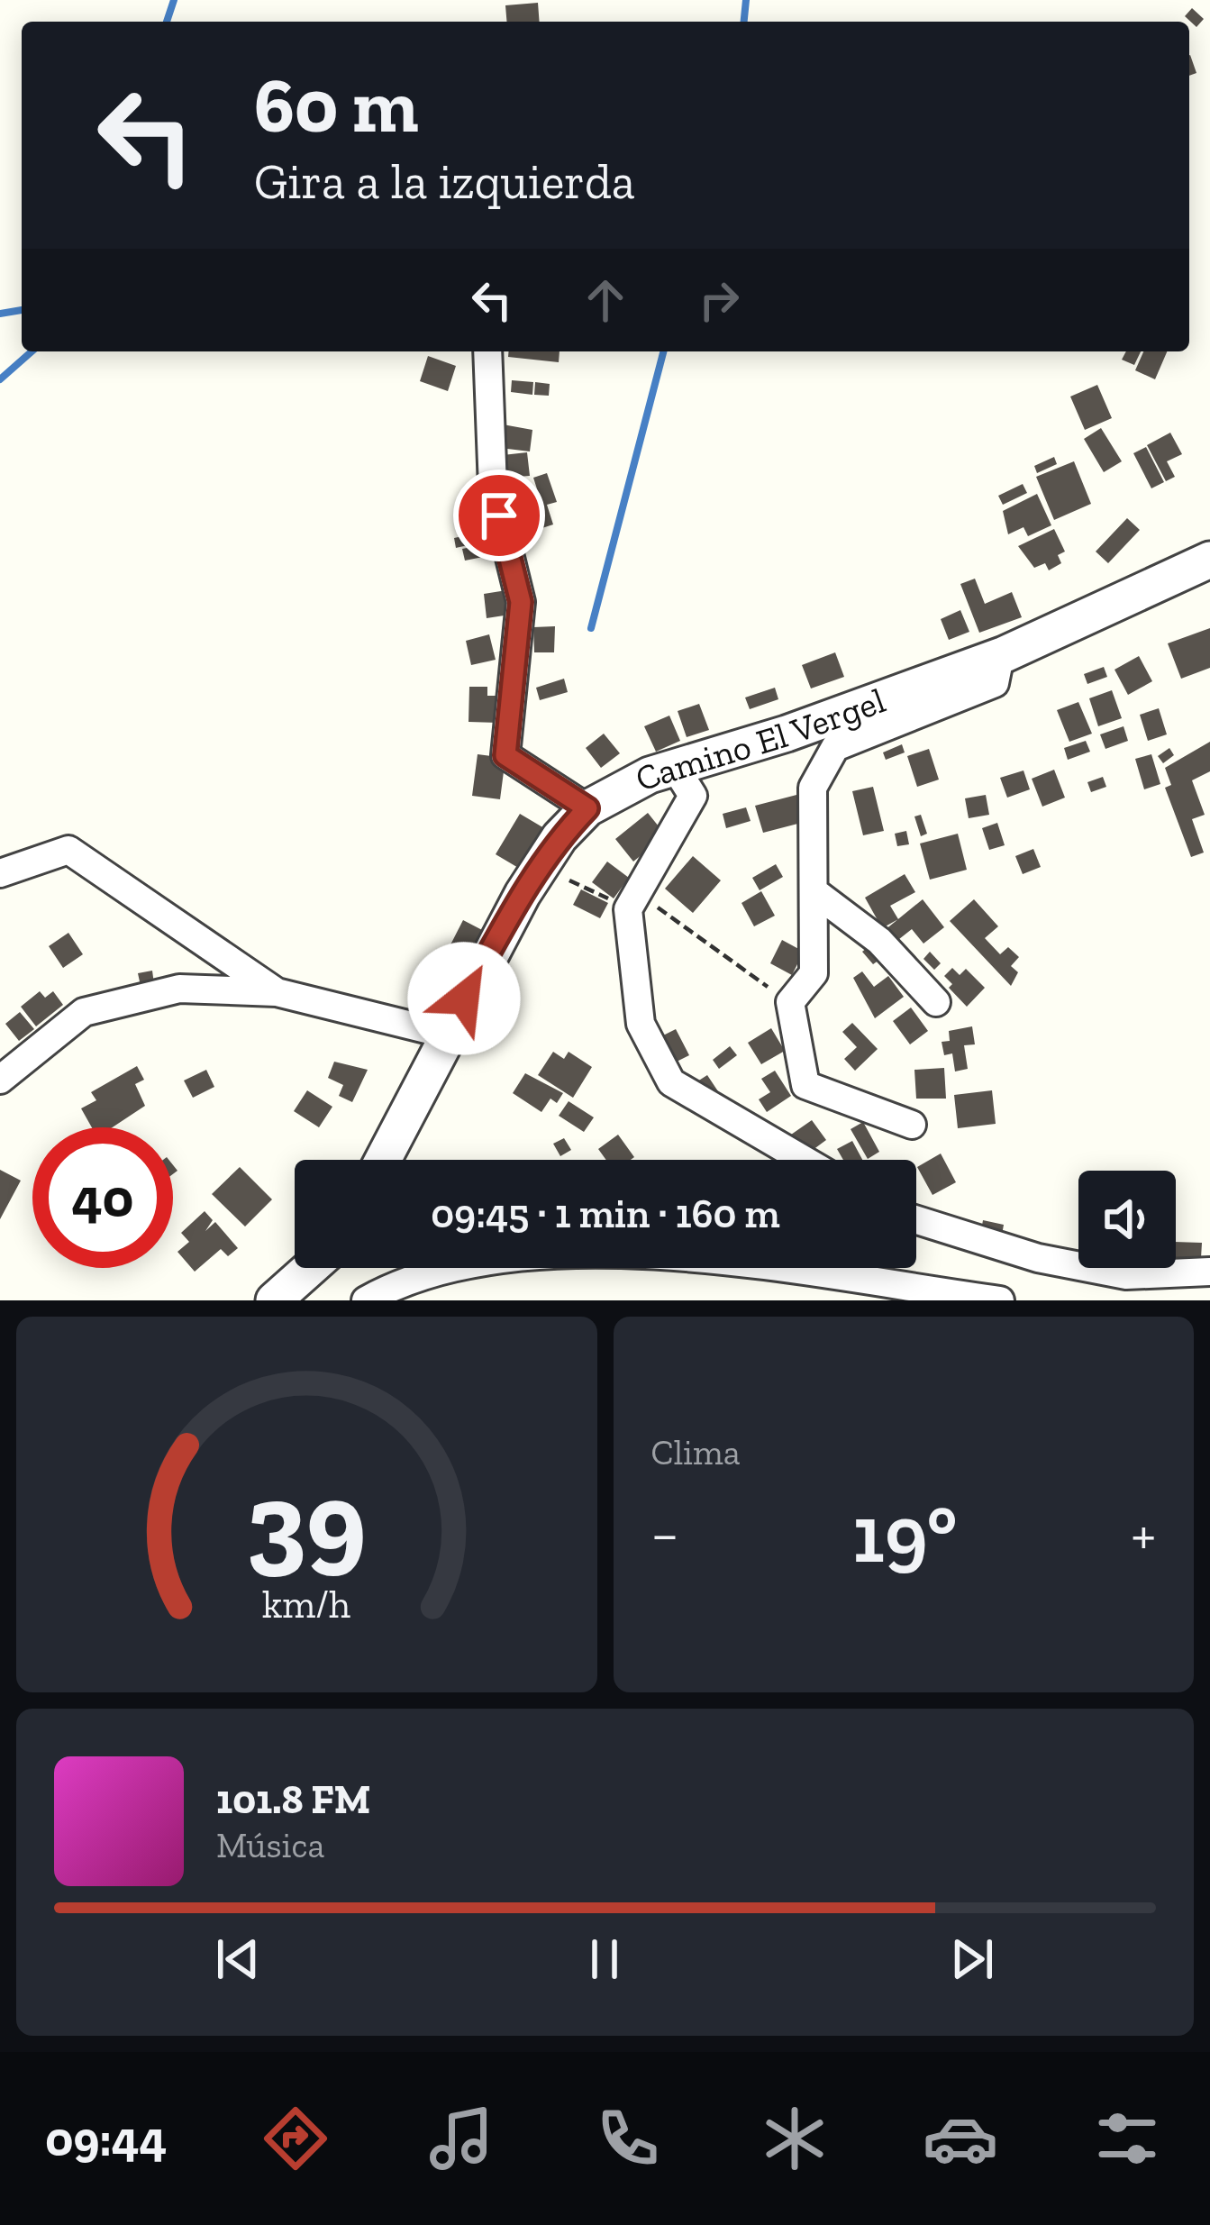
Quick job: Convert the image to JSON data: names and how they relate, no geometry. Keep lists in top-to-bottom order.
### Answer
{
  "streets": {
    "street": ["Camino El Vergel"]
  },
  "page": {
    "turn": ["60 m", "Gira a la izquierda"],
    "limit": "40",
    "trip": "09:45 · 1 min · 160 m",
    "tile": "Clima",
    "heat": ["−", "19°", "+"],
    "song": ["101.8 FM", "Música"],
    "tabs": "09:44",
    "gauge": ["39", "km/h"]
  }
}
